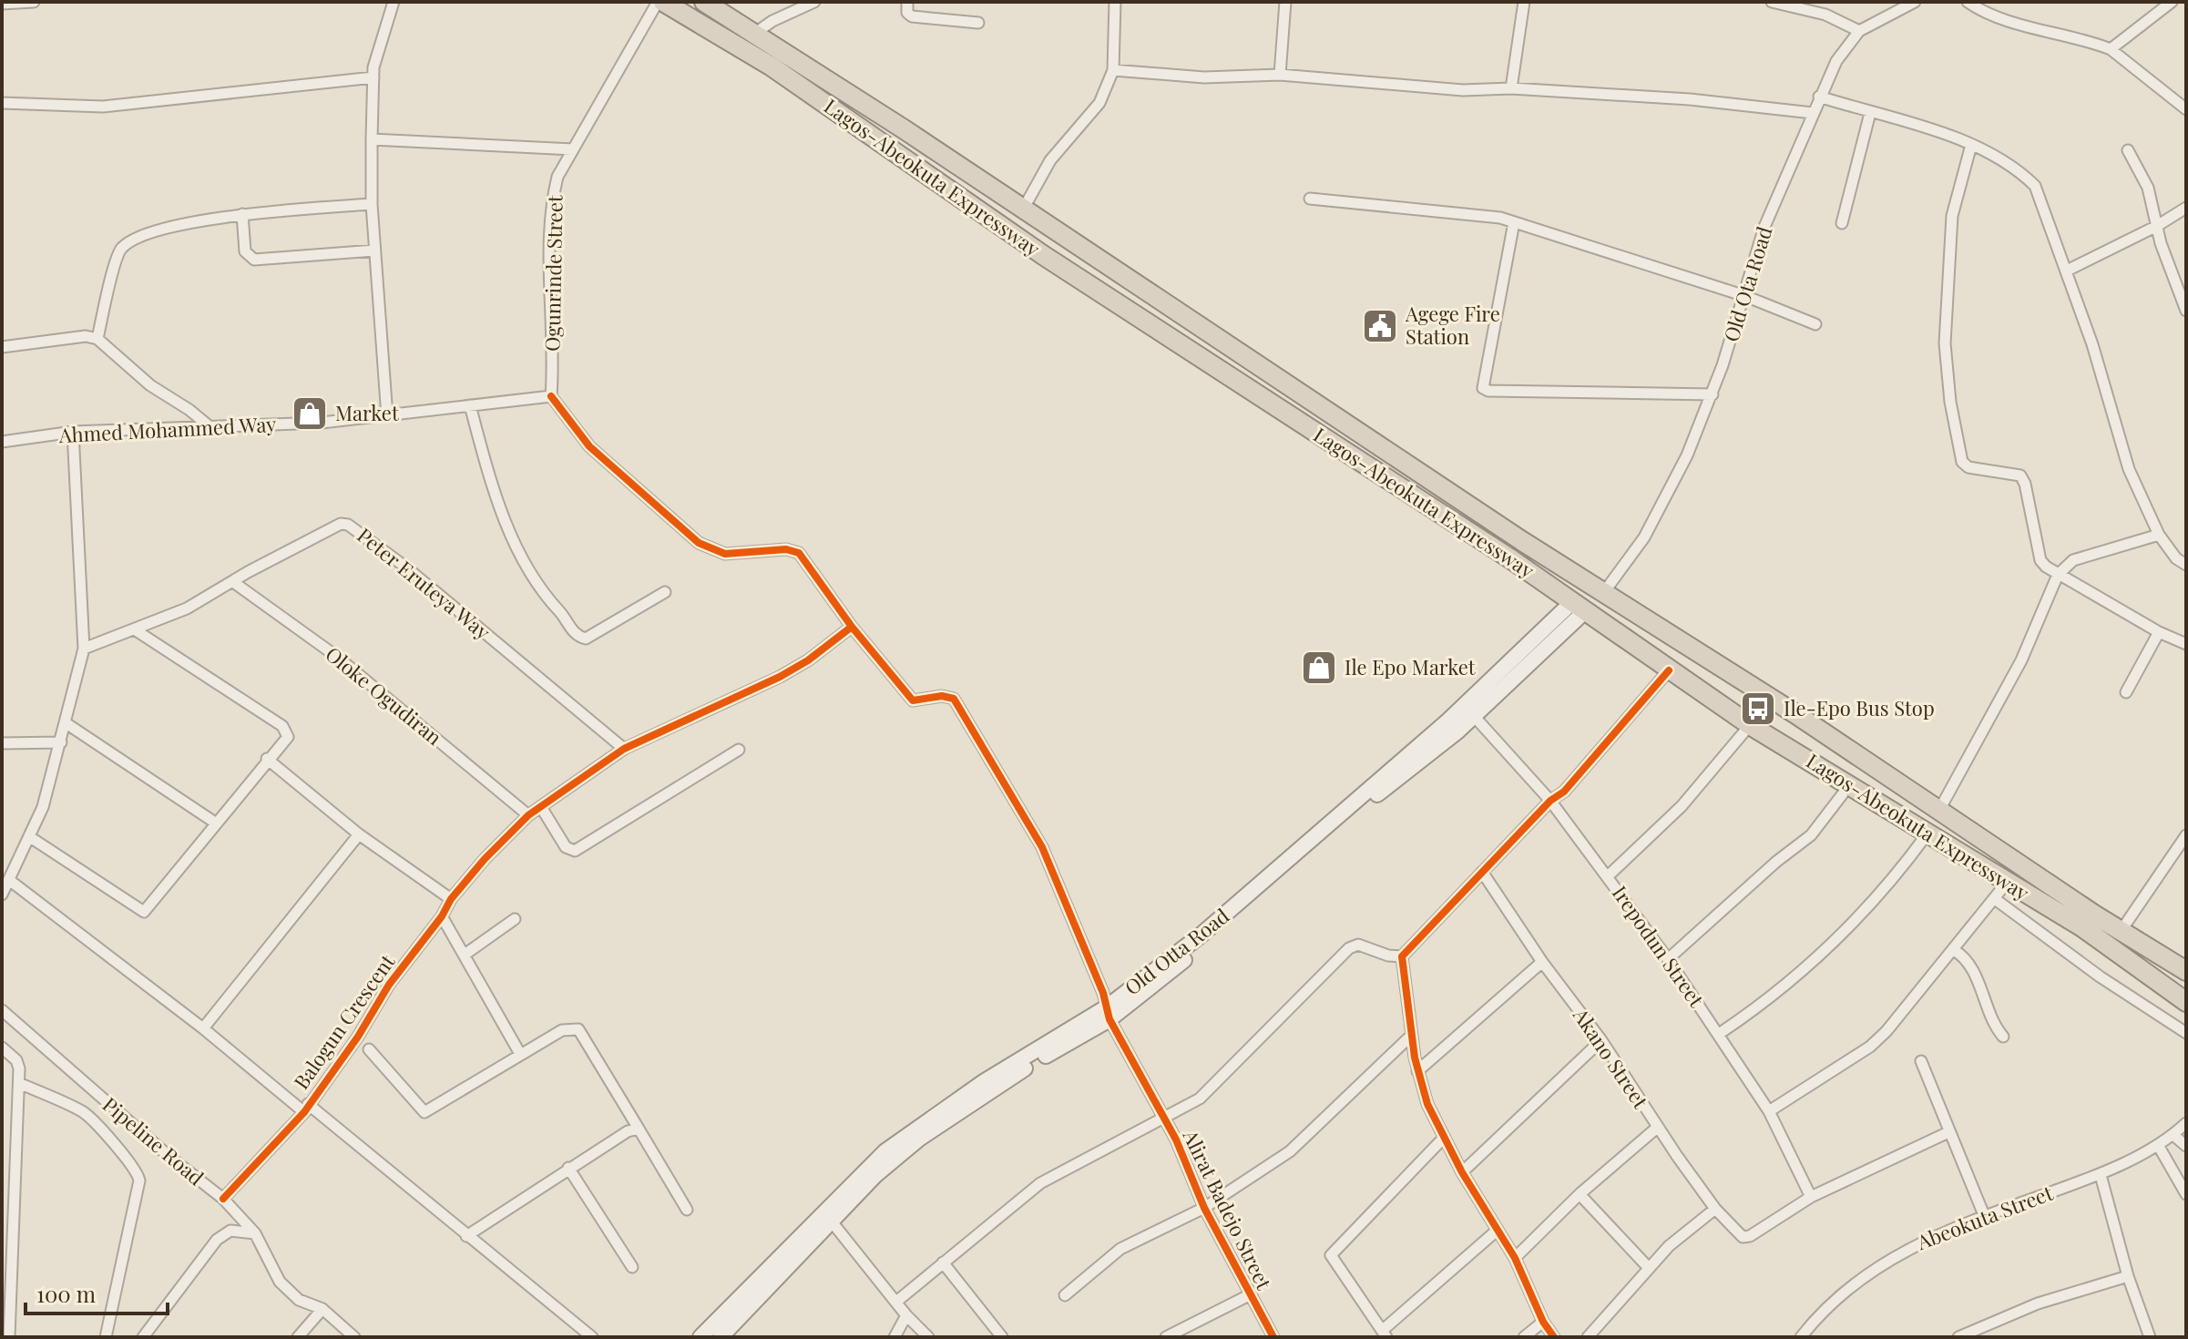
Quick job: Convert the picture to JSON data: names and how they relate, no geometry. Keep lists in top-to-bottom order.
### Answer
{
  "streets": {
    "highway": ["Lagos-Abeokuta Expressway"],
    "main road": ["Old Otta Road"],
    "street": [
      "Ogunrinde Street",
      "Old Ota Road",
      "Ahmed Mohammed Way",
      "Peter Eruteya Way",
      "Oloke Ogudiran",
      "Irepodun Street",
      "Balogun Crescent",
      "Akano Street",
      "Pipeline Road",
      "Alirat Badejo Street",
      "Abeokuta Street"
    ]
  },
  "crossings": [
    ["Lagos-Abeokuta Expressway", "Ogunrinde Street"],
    ["Lagos-Abeokuta Expressway", "Old Ota Road"],
    ["Lagos-Abeokuta Expressway", "Old Otta Road"],
    ["Ogunrinde Street", "Ahmed Mohammed Way"],
    ["Peter Eruteya Way", "Oloke Ogudiran"],
    ["Peter Eruteya Way", "Balogun Crescent"],
    ["Oloke Ogudiran", "Balogun Crescent"],
    ["Irepodun Street", "Akano Street"],
    ["Old Otta Road", "Alirat Badejo Street"],
    ["Balogun Crescent", "Pipeline Road"],
    ["Balogun Crescent", "Alirat Badejo Street"]
  ],
  "places": {
    "public building": ["Agege Fire Station"],
    "shop": ["Market", "Ile Epo Market"],
    "bus stop": ["Ile-Epo Bus Stop"]
  },
  "scale_bar": "100 m"
}
